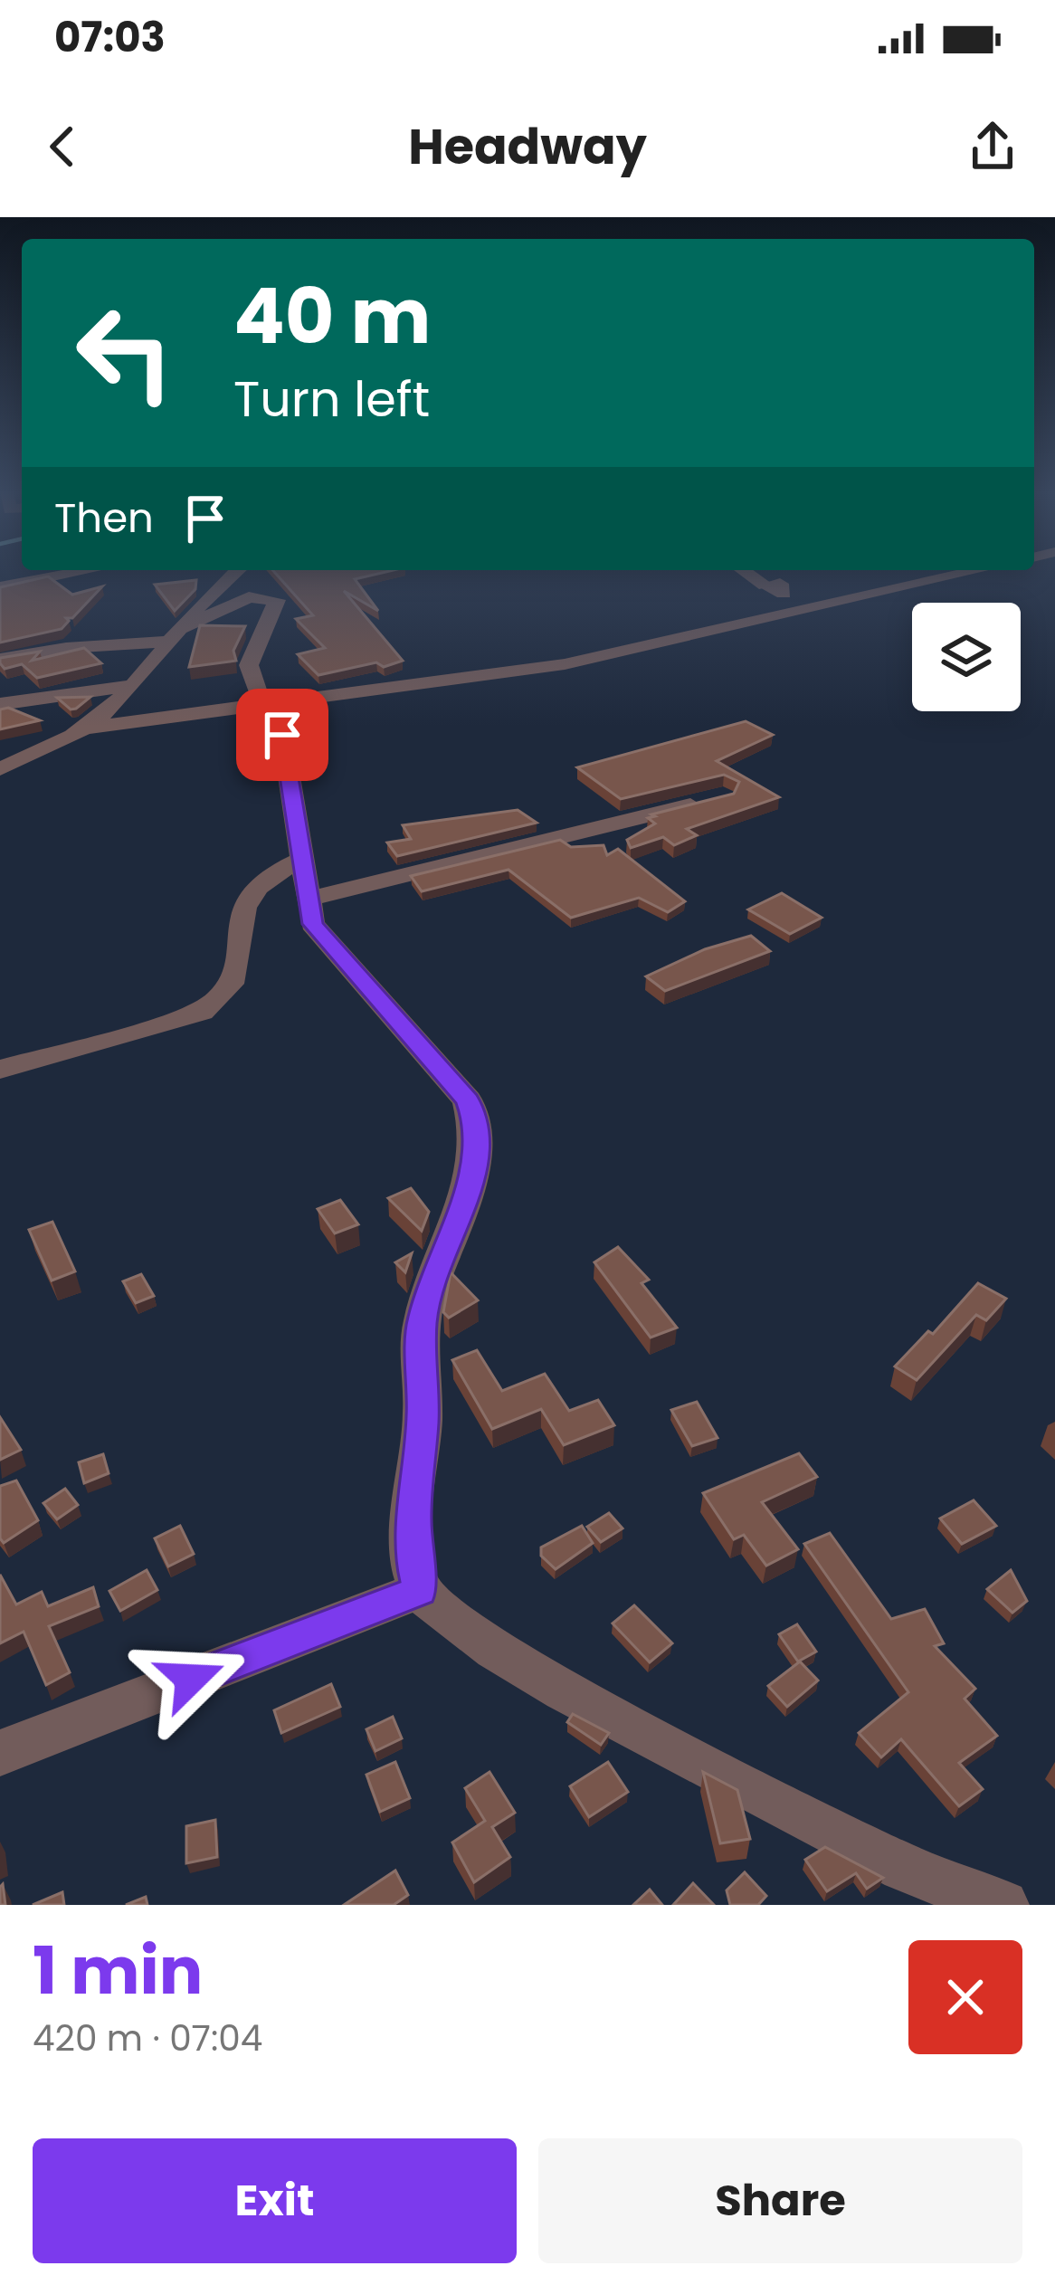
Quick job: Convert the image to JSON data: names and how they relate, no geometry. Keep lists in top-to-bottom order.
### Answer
{
  "page": {
    "status": "07:03",
    "header": "Headway",
    "turn": ["40 m", "Turn left"],
    "then": "Then",
    "heading": ["1 min", "420 m · 07:04"],
    "buttons": ["Exit", "Share"]
  }
}
